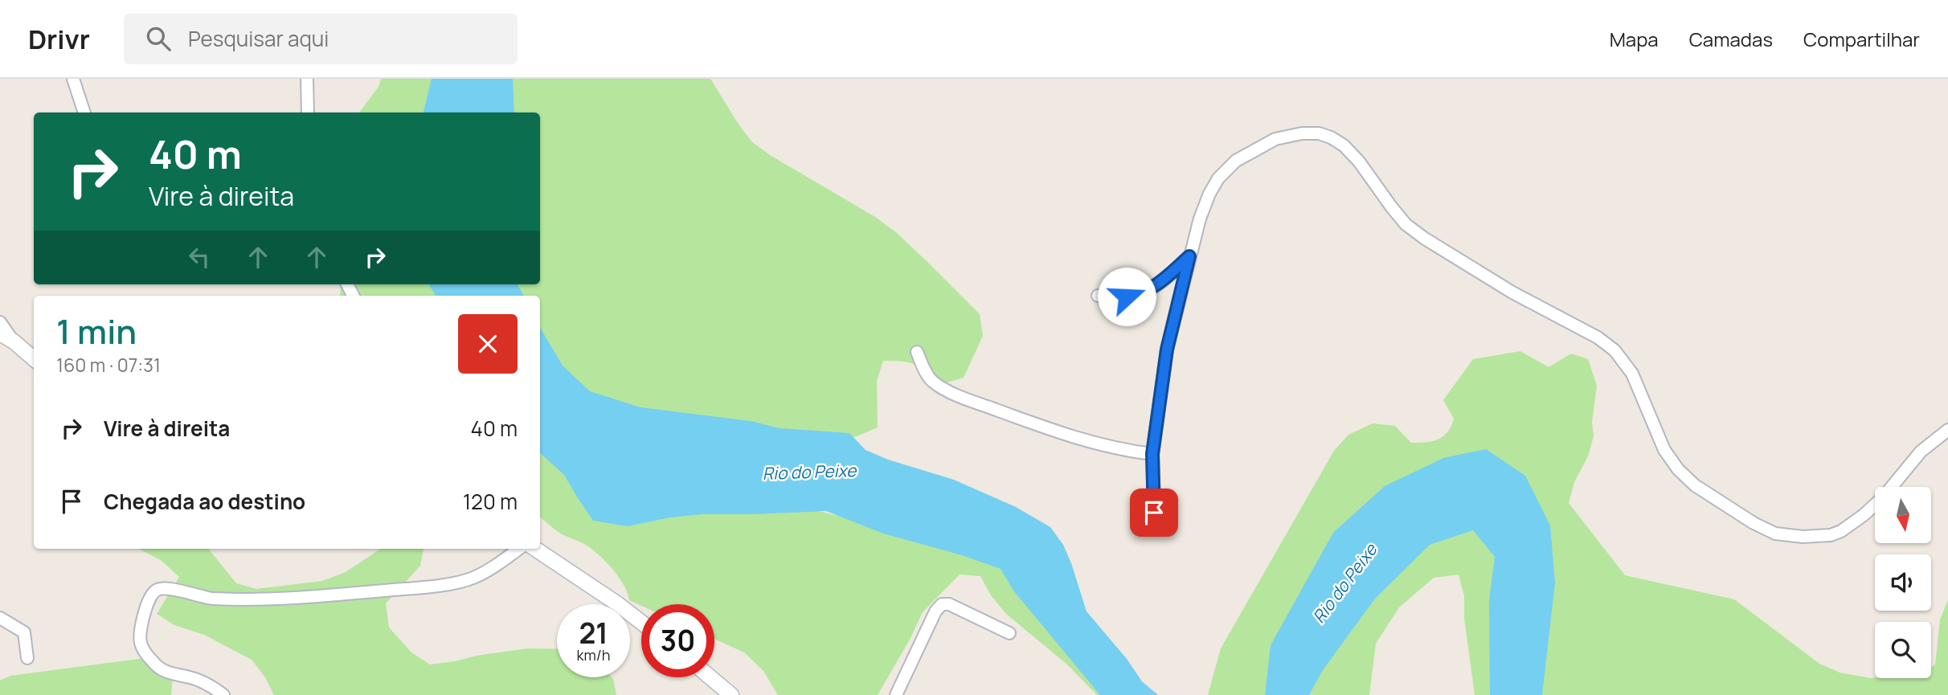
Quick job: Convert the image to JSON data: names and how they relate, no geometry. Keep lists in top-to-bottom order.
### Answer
{
  "water": ["Rio do Peixe"],
  "north": "bottom",
  "page": {
    "header": "Drivr",
    "search": "Pesquisar aqui",
    "nav": ["Mapa", "Camadas", "Compartilhar"],
    "turn": ["40 m", "Vire à direita"],
    "heading": ["1 min", "160 m · 07:31"],
    "list": [
      {
        "name": "Vire à direita",
        "value": "40 m"
      },
      {
        "name": "Chegada ao destino",
        "value": "120 m"
      }
    ],
    "speed": "21 km/h",
    "limit": "30"
  }
}
